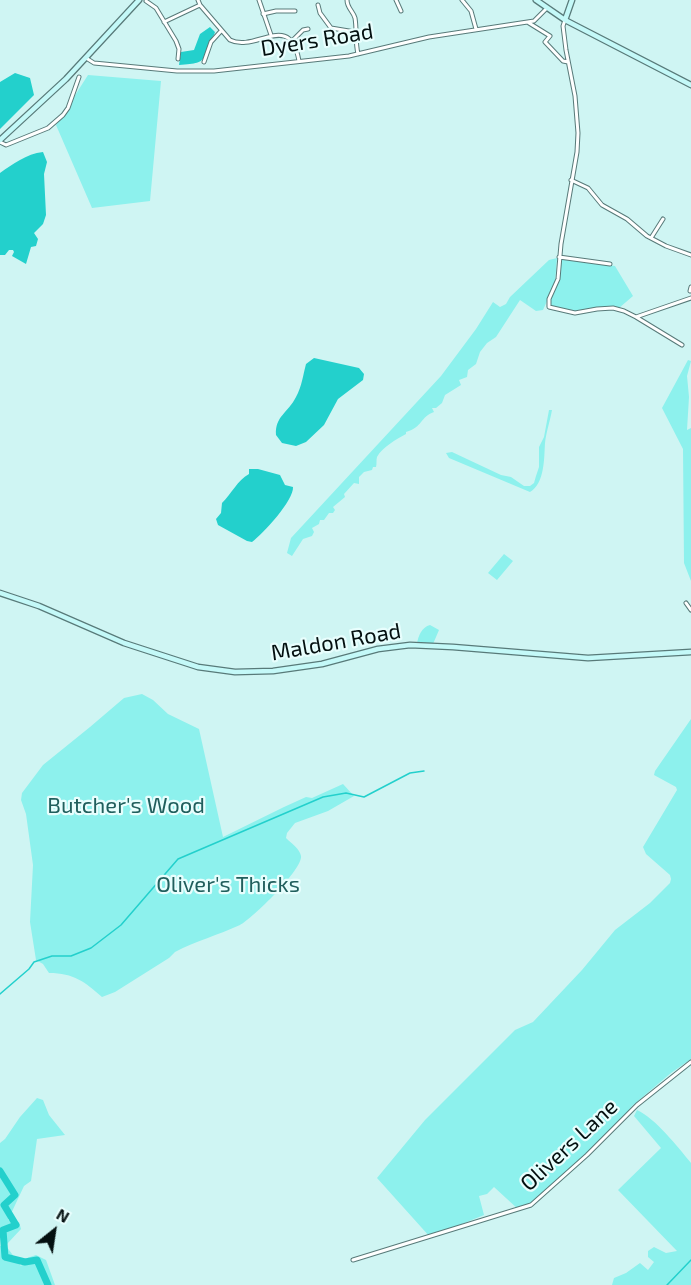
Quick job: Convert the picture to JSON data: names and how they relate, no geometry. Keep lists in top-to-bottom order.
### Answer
{
  "streets": {
    "main road": ["Maldon Road"],
    "street": ["Dyers Road", "Olivers Lane"]
  },
  "parks": ["Butcher's Wood", "Oliver's Thicks"],
  "north": "top right"
}
